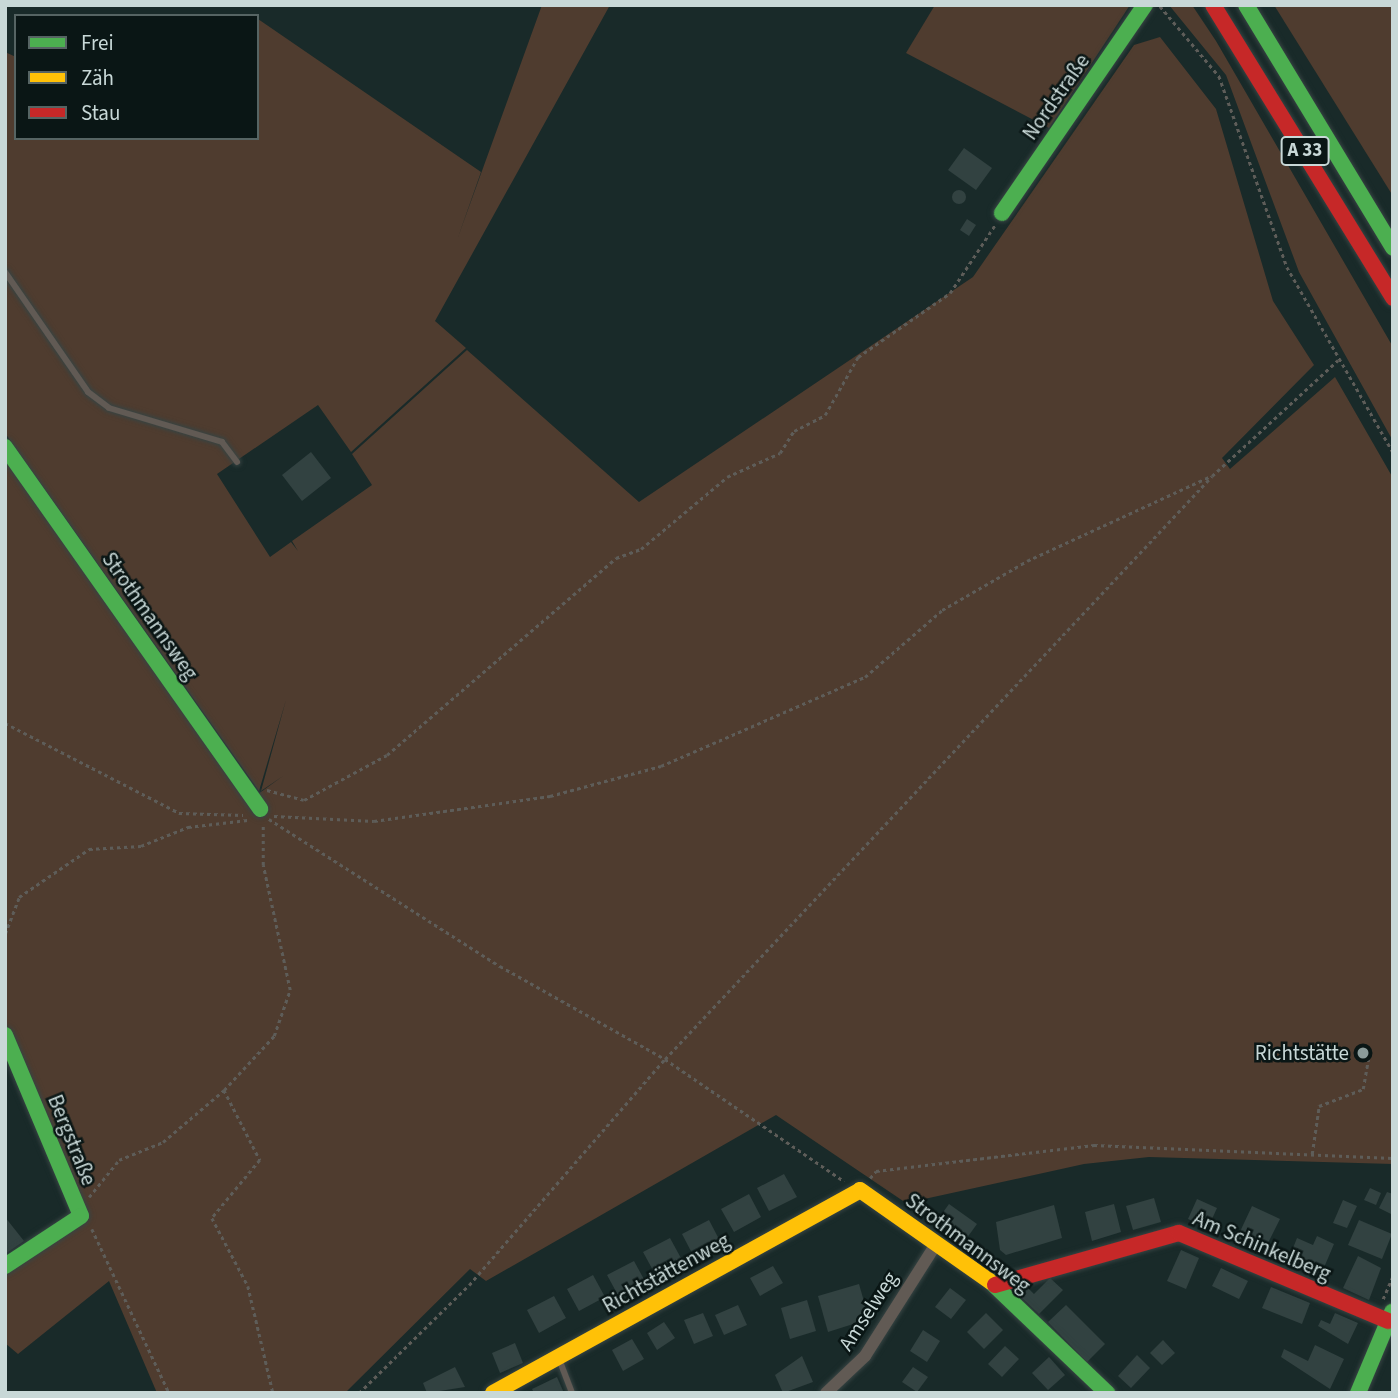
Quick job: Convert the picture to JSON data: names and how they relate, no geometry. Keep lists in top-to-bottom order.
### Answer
{
  "streets": {
    "main road": [
      "Nordstraße",
      "A 33",
      "Strothmannsweg",
      "Bergstraße",
      "Am Schinkelberg",
      "Richtstättenweg"
    ],
    "street": ["Amselweg"]
  },
  "crossings": [
    ["Strothmannsweg", "Am Schinkelberg"],
    ["Strothmannsweg", "Richtstättenweg"],
    ["Strothmannsweg", "Amselweg"]
  ],
  "places": ["Richtstätte"],
  "legend": ["Frei", "Zäh", "Stau"]
}
